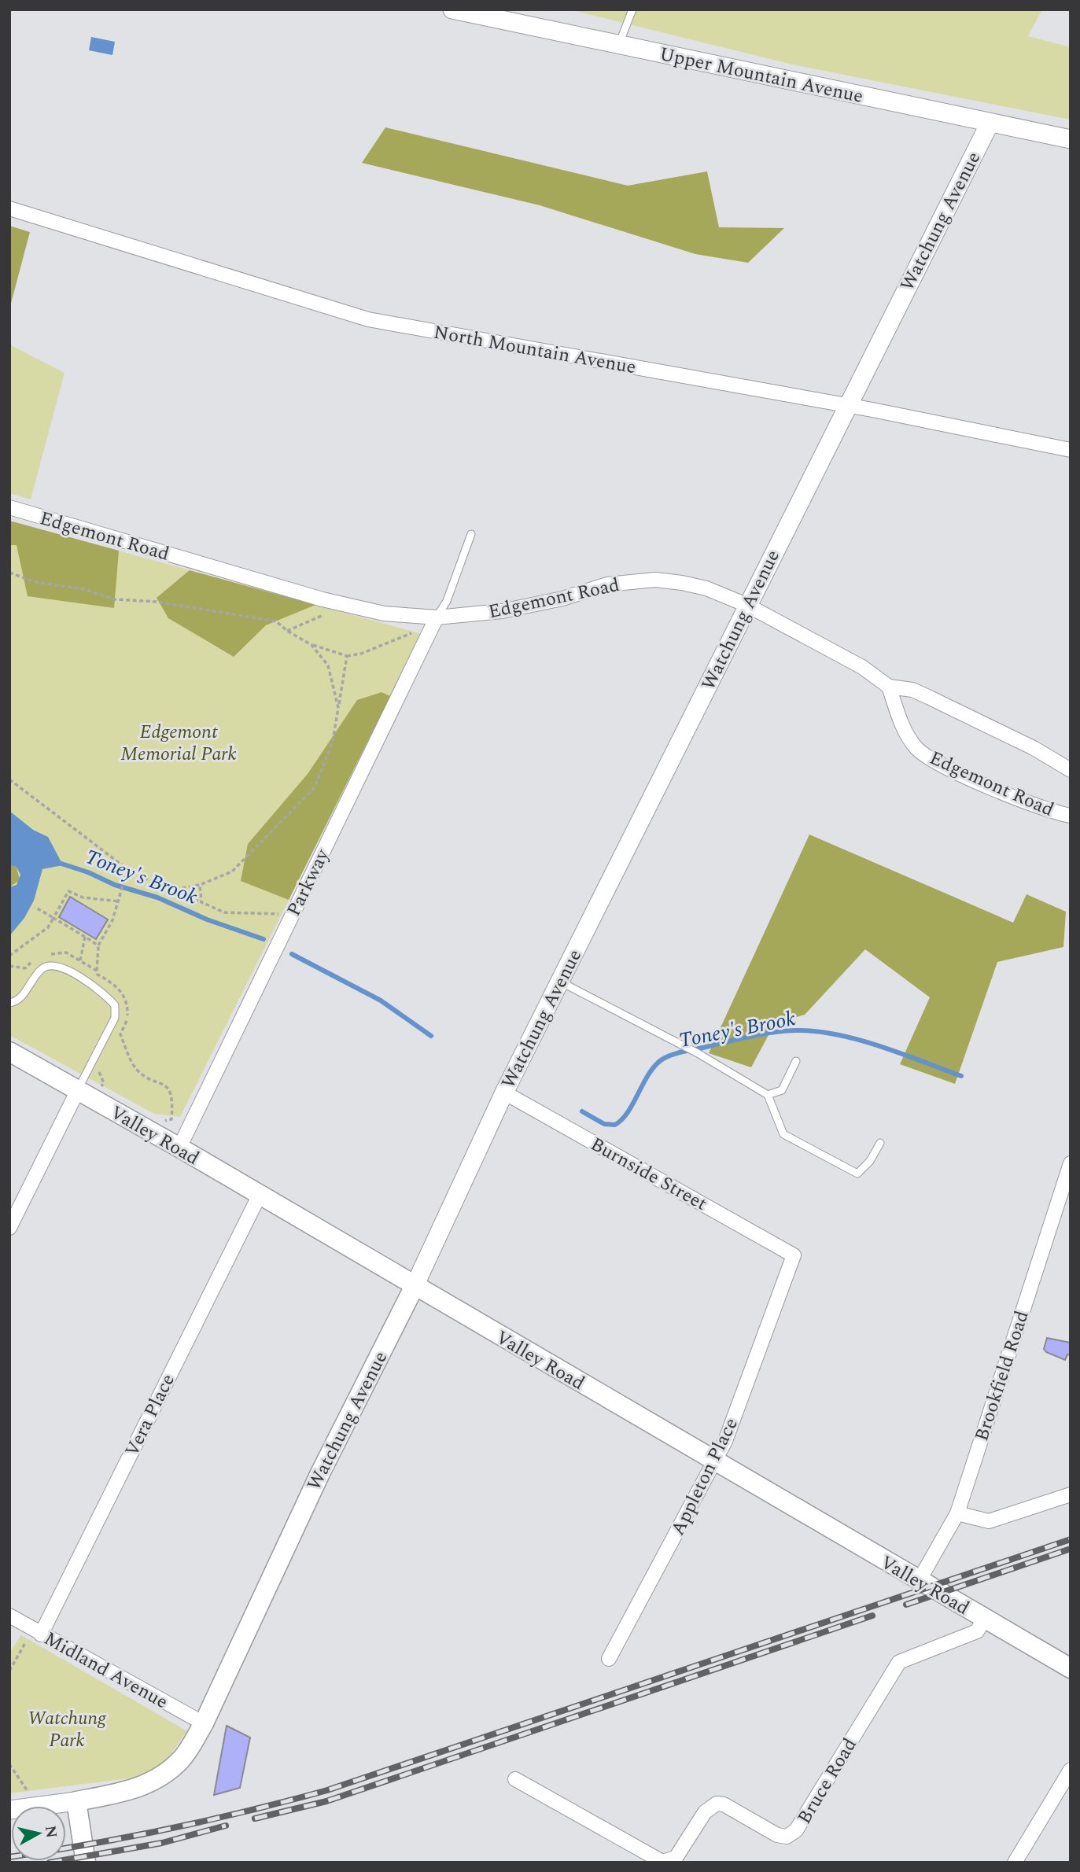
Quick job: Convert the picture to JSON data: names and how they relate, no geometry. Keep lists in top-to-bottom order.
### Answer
{
  "streets": {
    "main road": ["Watchung Avenue", "Valley Road"],
    "street": [
      "Upper Mountain Avenue",
      "North Mountain Avenue",
      "Edgemont Road",
      "Parkway",
      "Burnside Street",
      "Brookfield Road",
      "Vera Place",
      "Appleton Place",
      "Midland Avenue",
      "Bruce Road"
    ]
  },
  "crossings": [
    ["Upper Mountain Avenue", "Watchung Avenue"],
    ["Watchung Avenue", "North Mountain Avenue"],
    ["Watchung Avenue", "Edgemont Road"],
    ["Watchung Avenue", "Valley Road"],
    ["Watchung Avenue", "Burnside Street"],
    ["Watchung Avenue", "Midland Avenue"],
    ["Edgemont Road", "Parkway"],
    ["Parkway", "Valley Road"],
    ["Valley Road", "Brookfield Road"],
    ["Valley Road", "Vera Place"],
    ["Valley Road", "Appleton Place"],
    ["Valley Road", "Bruce Road"],
    ["Burnside Street", "Appleton Place"],
    ["Vera Place", "Midland Avenue"]
  ],
  "water": ["Toney's Brook"],
  "parks": ["Edgemont Memorial Park", "Watchung Park"],
  "north": "right"
}
